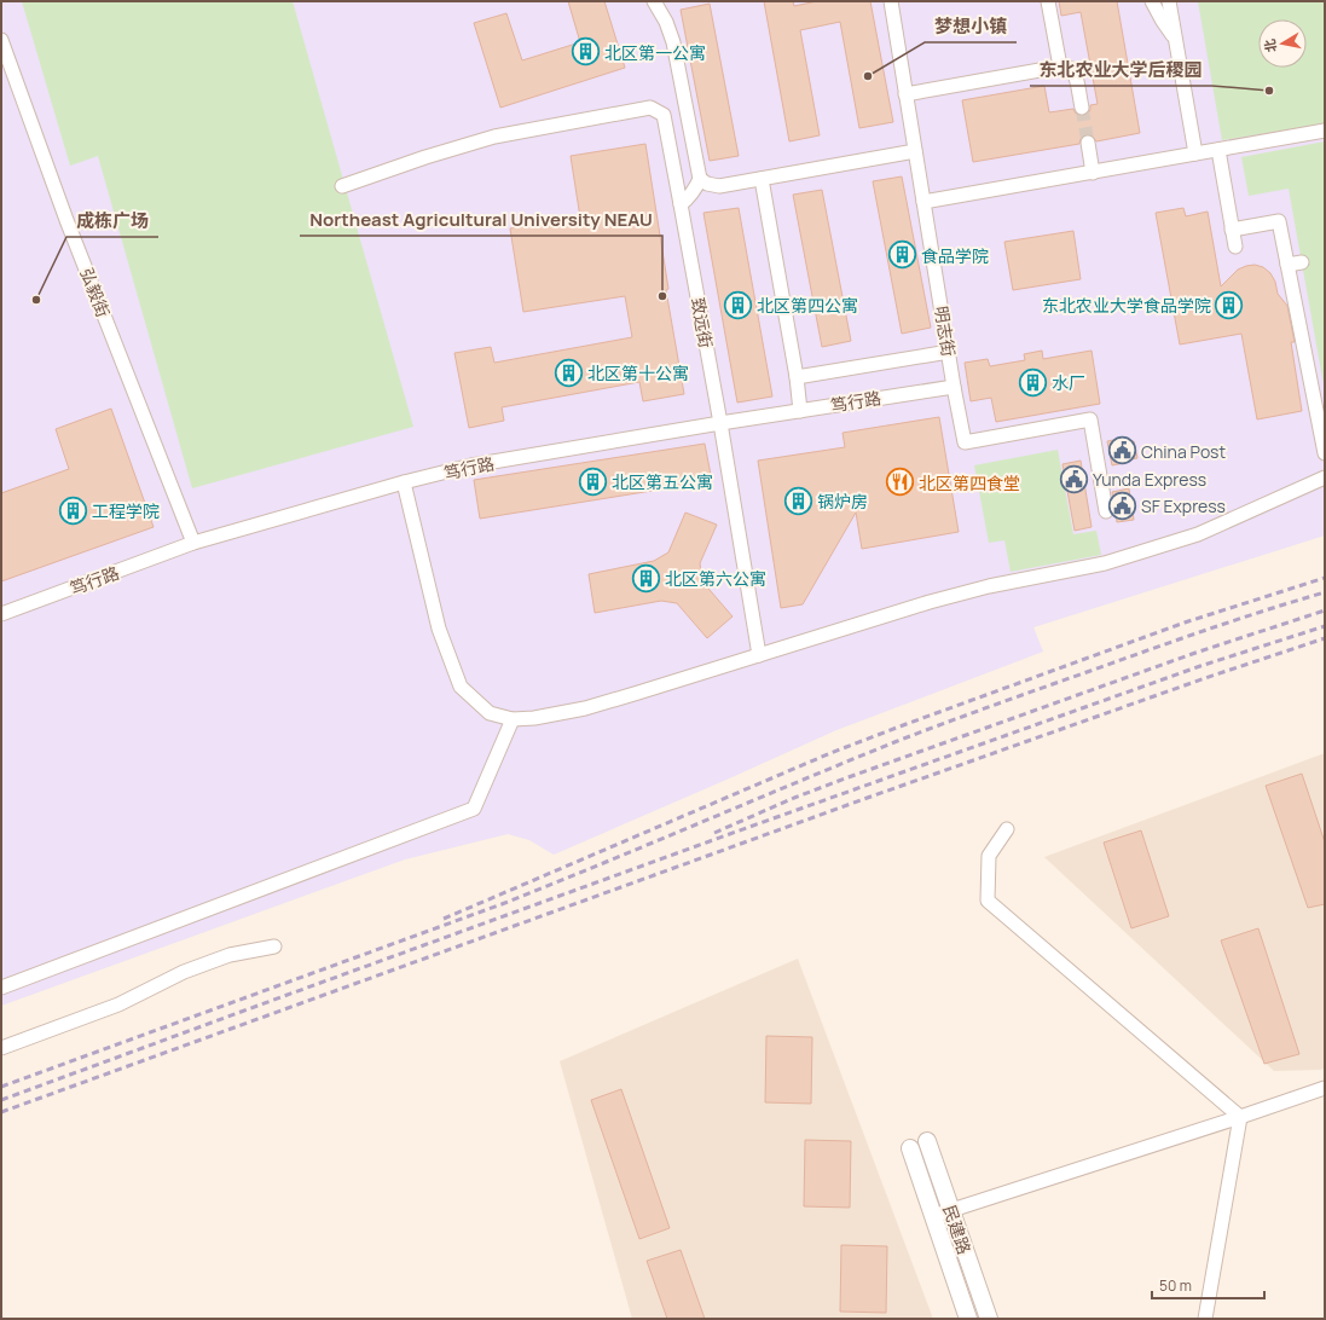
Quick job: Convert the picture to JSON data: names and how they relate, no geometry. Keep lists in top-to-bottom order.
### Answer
{
  "streets": {
    "street": [
      "弘毅街",
      "致远街",
      "明志街",
      "笃行路",
      "民建路"
    ]
  },
  "crossings": [
    ["弘毅街", "笃行路"],
    ["致远街", "笃行路"],
    ["明志街", "笃行路"]
  ],
  "places": {
    "building": [
      "北区第一公寓",
      "食品学院",
      "北区第四公寓",
      "东北农业大学食品学院",
      "北区第十公寓",
      "水厂",
      "北区第五公寓",
      "锅炉房",
      "工程学院",
      "北区第六公寓"
    ],
    "other": [
      "梦想小镇",
      "东北农业大学后稷园",
      "Northeast Agricultural University NEAU",
      "成栋广场"
    ],
    "public building": ["China Post", "Yunda Express", "SF Express"],
    "restaurant": ["北区第四食堂"]
  },
  "scale_bar": "50 m",
  "north": "left"
}
